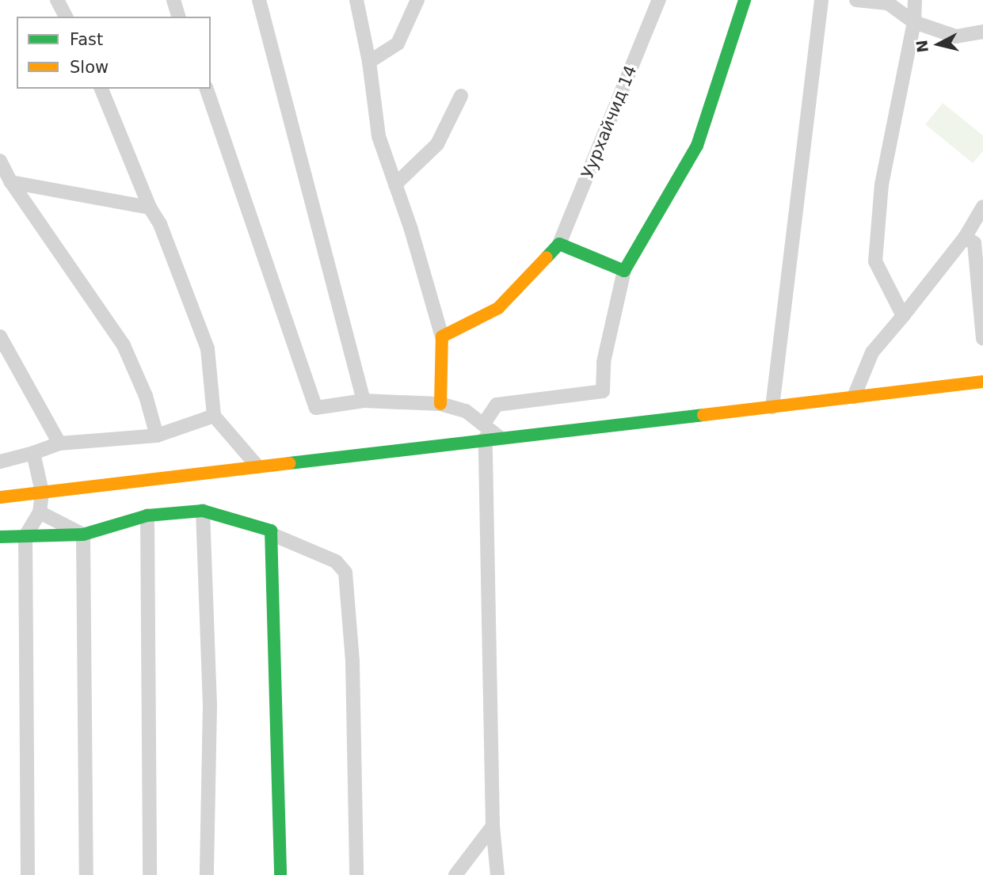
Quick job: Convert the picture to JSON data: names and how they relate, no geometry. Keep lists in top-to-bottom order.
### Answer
{
  "streets": {
    "street": ["Уурхайчид 14"]
  },
  "legend": ["Fast", "Slow"],
  "north": "left"
}
